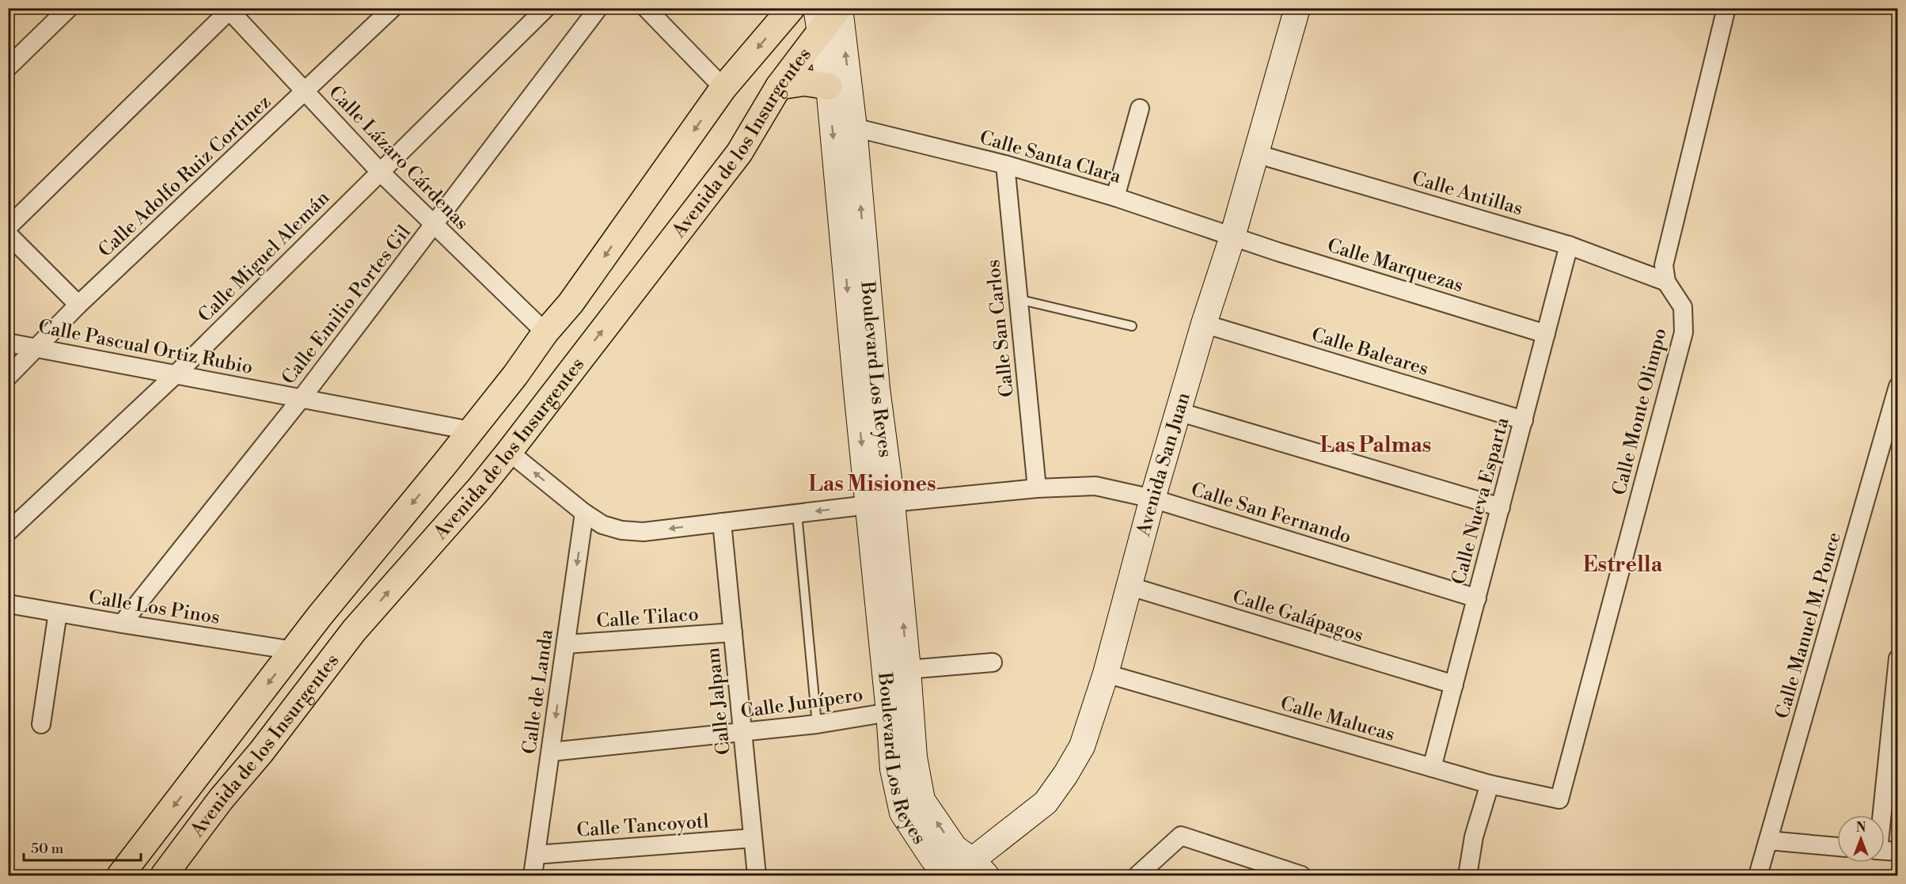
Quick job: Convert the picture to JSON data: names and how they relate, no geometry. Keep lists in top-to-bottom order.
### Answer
{
  "streets": {
    "main road": ["Avenida de los Insurgentes", "Boulevard Los Reyes", "Avenida San Juan"],
    "street": [
      "Calle Santa Clara",
      "Calle Lázaro Cárdenas",
      "Calle Adolfo Ruiz Cortinez",
      "Calle Antillas",
      "Calle Miguel Alemán",
      "Calle Marquezas",
      "Calle Emilio Portes Gil",
      "Calle San Carlos",
      "Calle Pascual Ortiz Rubio",
      "Calle Baleares",
      "Calle Monte Olimpo",
      "Calle Nueva Esparta",
      "Calle San Fernando",
      "Calle Los Pinos",
      "Calle Galápagos",
      "Calle Tilaco",
      "Calle Manuel M. Ponce",
      "Calle de Landa",
      "Calle Jalpam",
      "Calle Junípero",
      "Calle Malucas",
      "Calle Tancoyotl"
    ]
  },
  "crossings": [
    ["Avenida de los Insurgentes", "Calle Lázaro Cárdenas"],
    ["Avenida de los Insurgentes", "Calle Pascual Ortiz Rubio"],
    ["Avenida de los Insurgentes", "Boulevard Los Reyes"],
    ["Avenida de los Insurgentes", "Calle San Fernando"],
    ["Avenida de los Insurgentes", "Calle Los Pinos"],
    ["Calle Santa Clara", "Calle Marquezas"],
    ["Calle Santa Clara", "Calle San Carlos"],
    ["Calle Santa Clara", "Boulevard Los Reyes"],
    ["Calle Santa Clara", "Avenida San Juan"],
    ["Calle Lázaro Cárdenas", "Calle Adolfo Ruiz Cortinez"],
    ["Calle Lázaro Cárdenas", "Calle Miguel Alemán"],
    ["Calle Lázaro Cárdenas", "Calle Emilio Portes Gil"],
    ["Calle Adolfo Ruiz Cortinez", "Calle Pascual Ortiz Rubio"],
    ["Calle Antillas", "Calle Monte Olimpo"],
    ["Calle Antillas", "Avenida San Juan"],
    ["Calle Antillas", "Calle Nueva Esparta"],
    ["Calle Miguel Alemán", "Calle Pascual Ortiz Rubio"],
    ["Calle Marquezas", "Avenida San Juan"],
    ["Calle Marquezas", "Calle Nueva Esparta"],
    ["Calle Emilio Portes Gil", "Calle Pascual Ortiz Rubio"],
    ["Calle Emilio Portes Gil", "Calle Los Pinos"],
    ["Calle San Carlos", "Calle San Fernando"],
    ["Calle Baleares", "Avenida San Juan"],
    ["Calle Baleares", "Calle Nueva Esparta"],
    ["Boulevard Los Reyes", "Avenida San Juan"],
    ["Boulevard Los Reyes", "Calle San Fernando"],
    ["Boulevard Los Reyes", "Calle Junípero"],
    ["Calle Monte Olimpo", "Calle Malucas"],
    ["Avenida San Juan", "Calle San Fernando"],
    ["Avenida San Juan", "Calle Galápagos"],
    ["Avenida San Juan", "Calle Malucas"],
    ["Calle Nueva Esparta", "Calle San Fernando"],
    ["Calle Nueva Esparta", "Calle Galápagos"],
    ["Calle Nueva Esparta", "Calle Malucas"],
    ["Calle San Fernando", "Calle de Landa"],
    ["Calle San Fernando", "Calle Jalpam"],
    ["Calle Tilaco", "Calle de Landa"],
    ["Calle Tilaco", "Calle Jalpam"],
    ["Calle de Landa", "Calle Junípero"],
    ["Calle de Landa", "Calle Tancoyotl"],
    ["Calle Jalpam", "Calle Junípero"],
    ["Calle Jalpam", "Calle Tancoyotl"]
  ],
  "one_way": ["Calle de Landa"],
  "districts": ["Las Palmas", "Las Misiones", "Estrella"],
  "scale_bar": "50 m",
  "north": "top"
}
